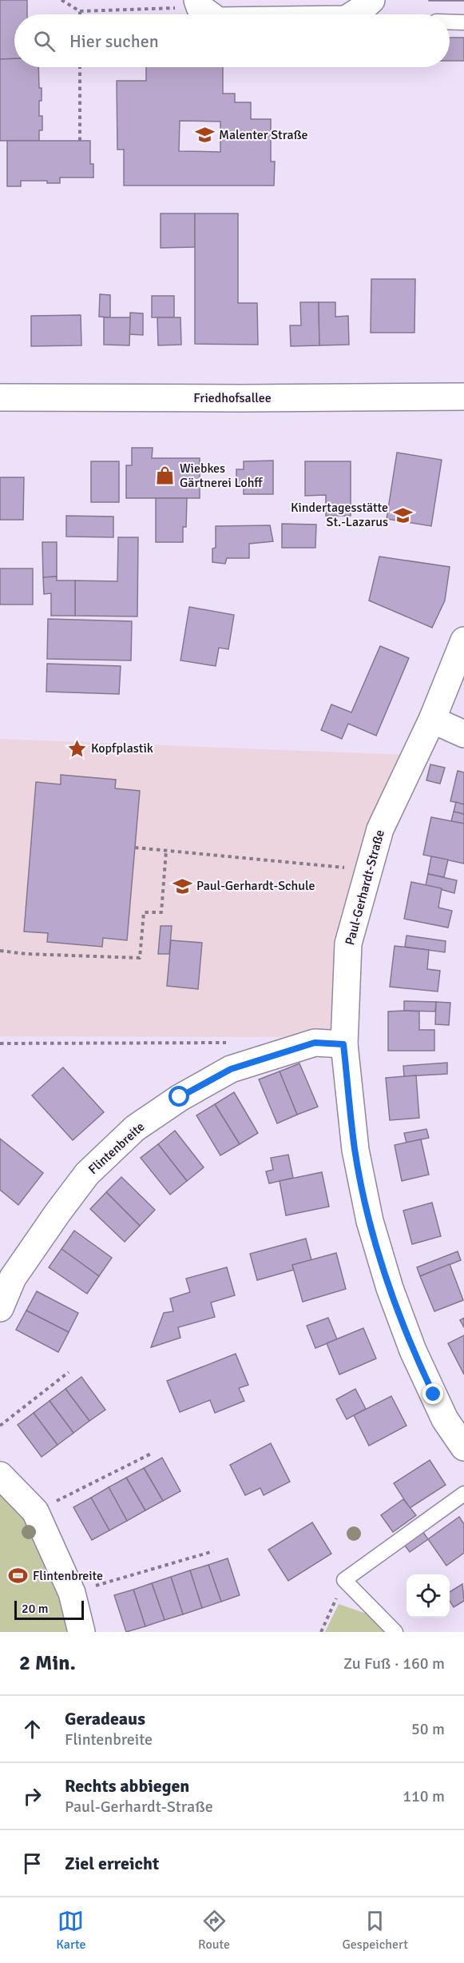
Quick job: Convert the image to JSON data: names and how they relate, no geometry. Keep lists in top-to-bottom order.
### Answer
{
  "streets": {
    "street": ["Friedhofsallee", "Paul-Gerhardt-Straße", "Flintenbreite"]
  },
  "crossings": [
    ["Paul-Gerhardt-Straße", "Flintenbreite"]
  ],
  "places": {
    "school or university": ["Malenter Straße", "Kindertagesstätte St.-Lazarus", "Paul-Gerhardt-Schule"],
    "shop": ["Wiebkes Gärtnerei Lohff"],
    "place": ["Kopfplastik"],
    "sports": ["Flintenbreite"]
  },
  "scale_bar": "20 m",
  "page": {
    "search": "Hier suchen",
    "scale": "20 m",
    "heading": ["2 Min.", "Zu Fuß · 160 m"],
    "list": [
      ["Geradeaus", "Flintenbreite", "50 m"],
      ["Rechts abbiegen", "Paul-Gerhardt-Straße", "110 m"],
      "Ziel erreicht"
    ],
    "nav": ["Karte", "Route", "Gespeichert"]
  }
}
